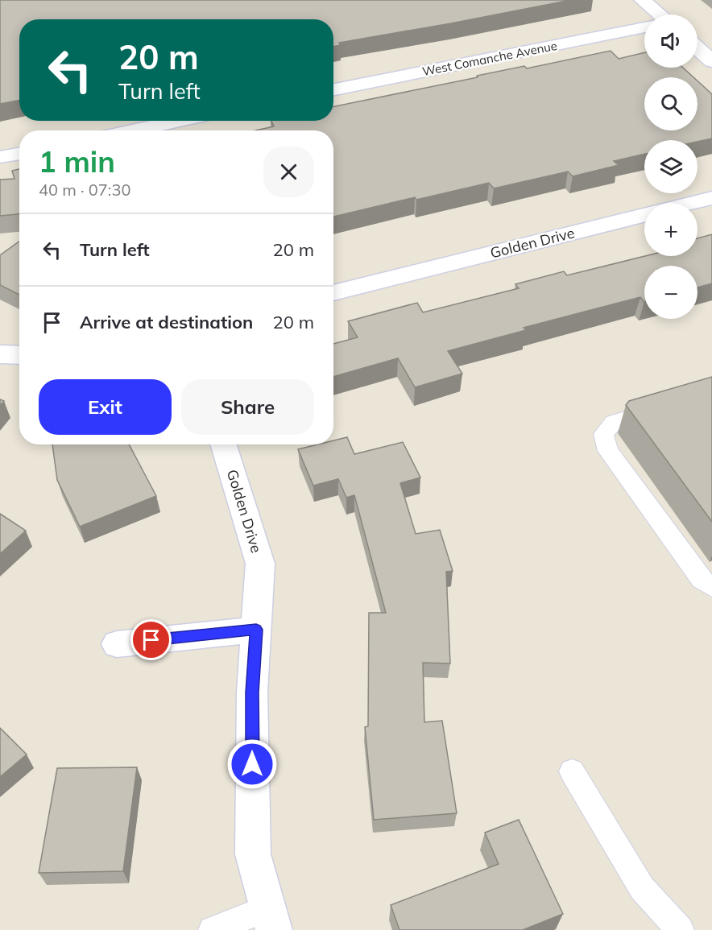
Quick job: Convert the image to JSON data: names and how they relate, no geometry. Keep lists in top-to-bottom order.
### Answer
{
  "streets": {
    "street": ["West Comanche Avenue", "Golden Drive"]
  },
  "page": {
    "map_buttons": ["+", "−"],
    "turn": ["20 m", "Turn left"],
    "heading": ["1 min", "40 m · 07:30"],
    "list": [
      {
        "name": "Turn left",
        "value": "20 m"
      },
      {
        "name": "Arrive at destination",
        "value": "20 m"
      }
    ],
    "buttons": ["Exit", "Share"]
  }
}
